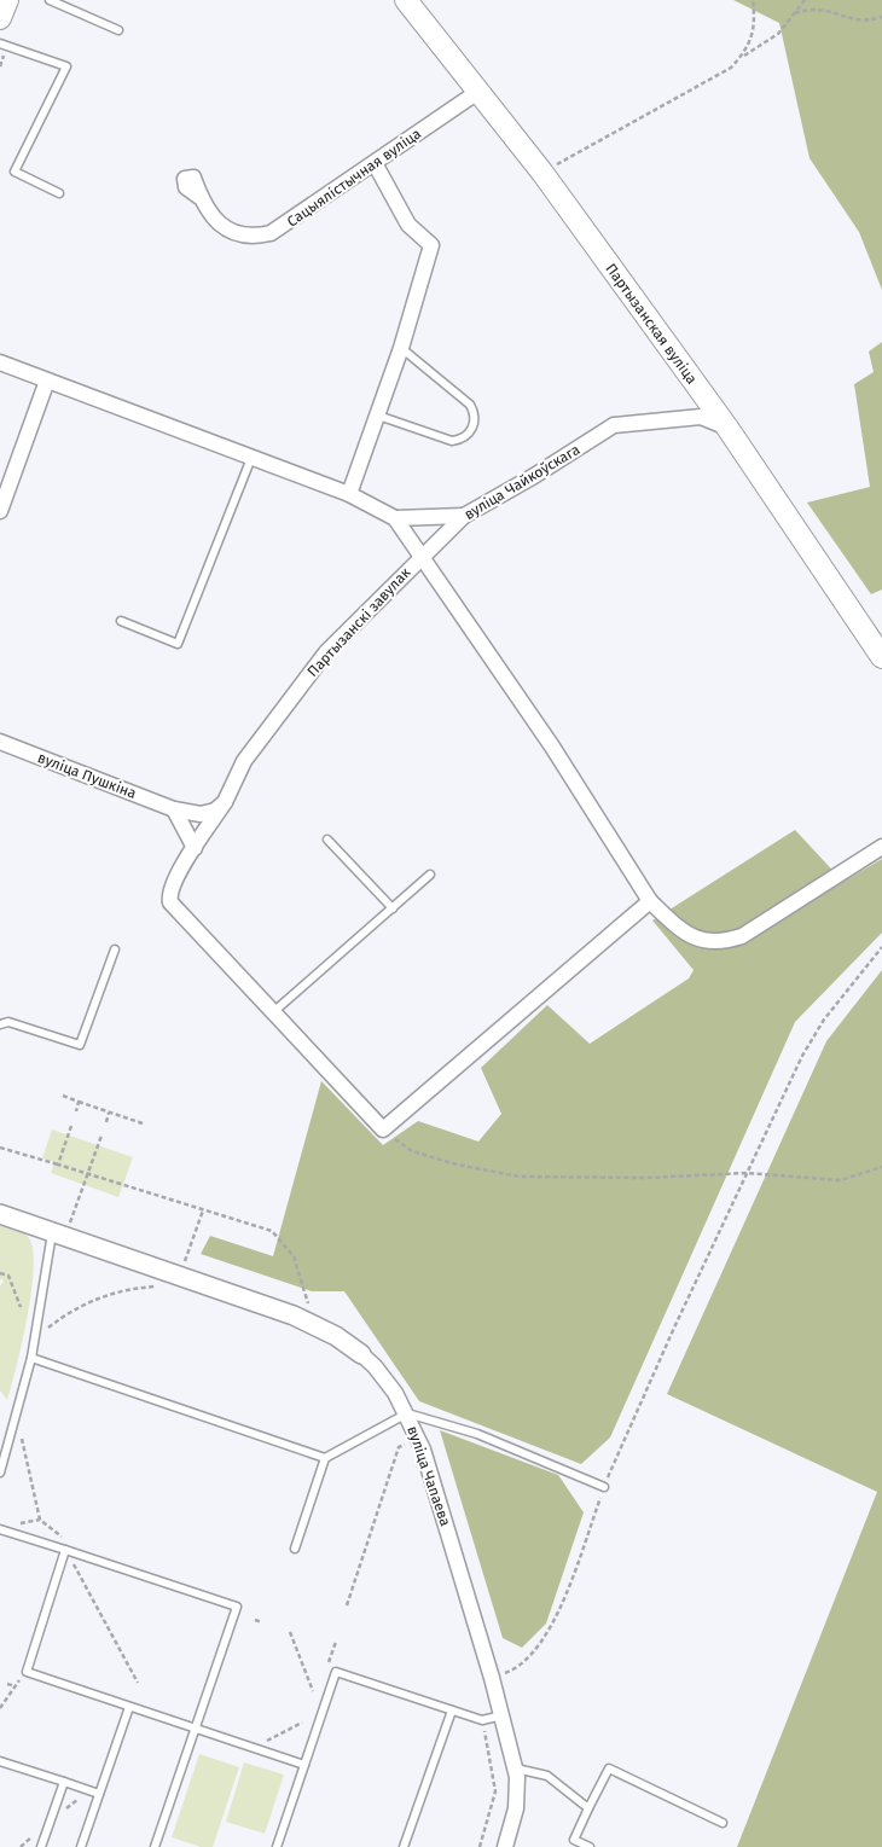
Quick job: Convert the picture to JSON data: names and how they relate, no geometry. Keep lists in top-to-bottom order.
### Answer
{
  "streets": {
    "main road": ["Партызанская вуліца"],
    "street": [
      "Сацыялістычная вуліца",
      "вуліца Чайкоўскага",
      "Партызанскі завулак",
      "вуліца Пушкіна",
      "вуліца Чапаева"
    ]
  },
  "crossings": [
    ["Сацыялістычная вуліца", "Партызанская вуліца"],
    ["Партызанская вуліца", "вуліца Чайкоўскага"],
    ["вуліца Чайкоўскага", "Партызанскі завулак"]
  ]
}
